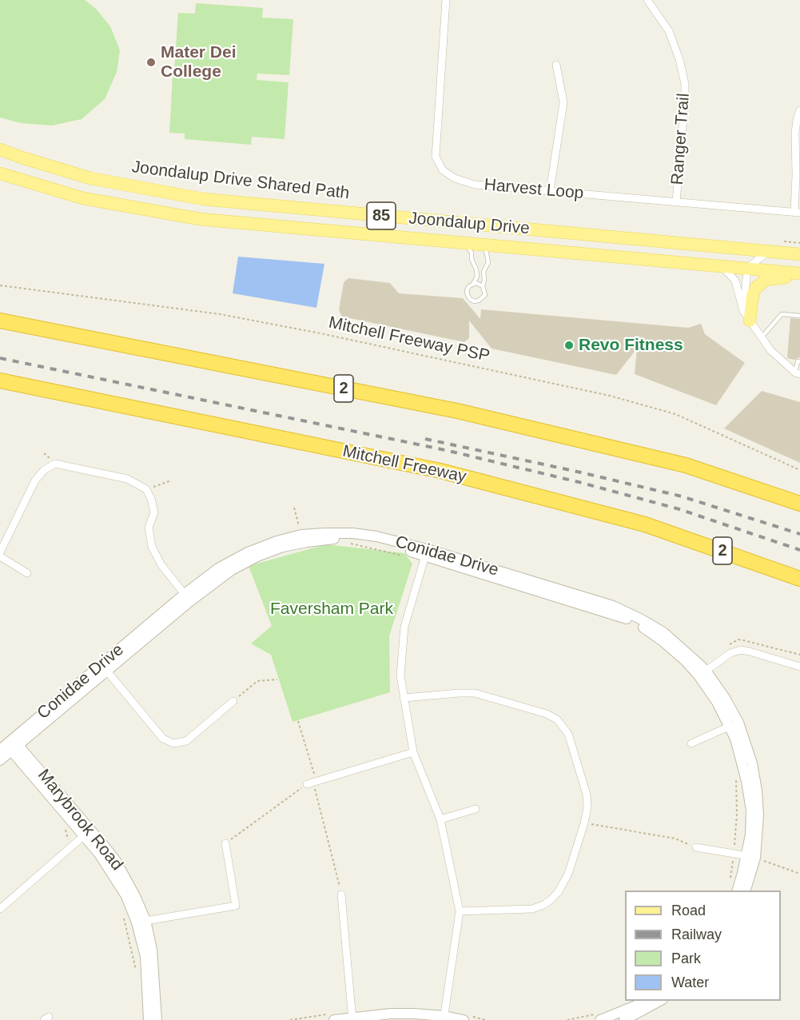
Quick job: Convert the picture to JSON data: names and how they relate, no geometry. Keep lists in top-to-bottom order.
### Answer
{
  "streets": {
    "highway": ["2", "Mitchell Freeway"],
    "main road": ["85", "Joondalup Drive"],
    "street": [
      "Ranger Trail",
      "Harvest Loop",
      "Conidae Drive",
      "Marybrook Road"
    ],
    "path": ["Mitchell Freeway PSP"]
  },
  "crossings": [
    ["Ranger Trail", "Harvest Loop"],
    ["Conidae Drive", "Marybrook Road"]
  ],
  "parks": ["Faversham Park"],
  "places": ["Mater Dei College", "Revo Fitness"],
  "legend": [
    "Road",
    "Railway",
    "Park",
    "Water"
  ]
}
